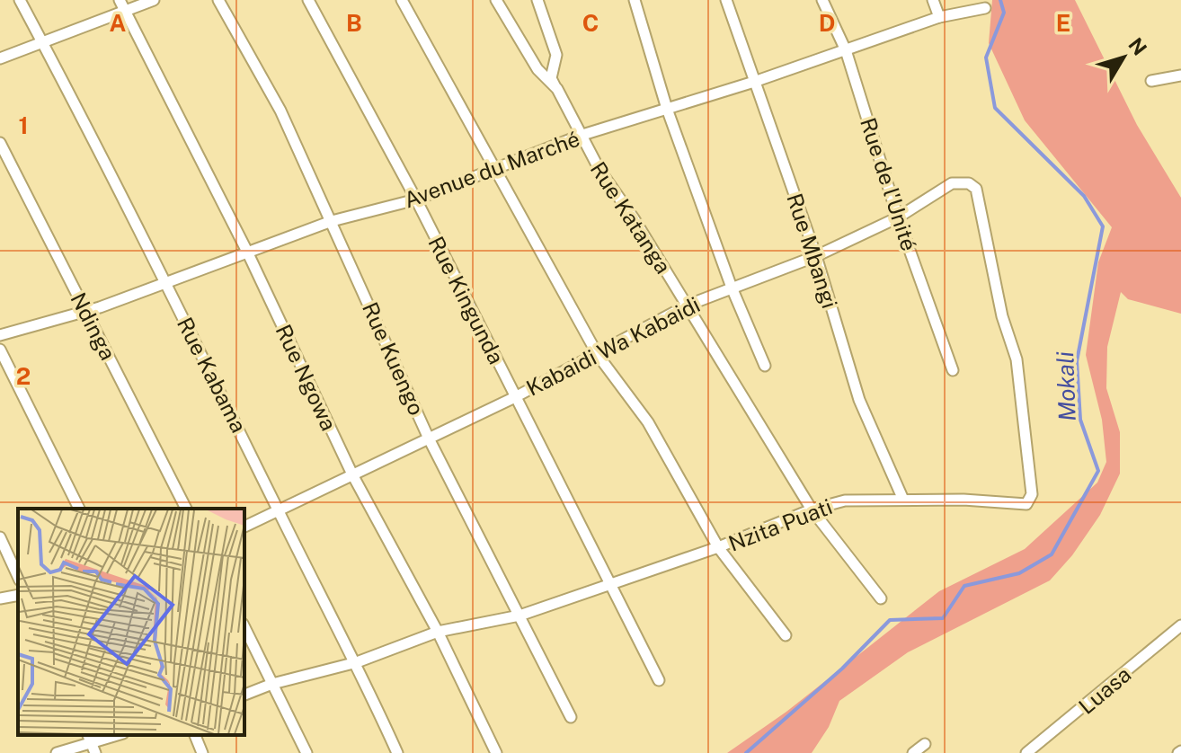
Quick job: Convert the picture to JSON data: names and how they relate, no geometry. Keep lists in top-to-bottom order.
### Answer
{
  "streets": {
    "street": [
      "Avenue du Marché",
      "Rue de l'Unité",
      "Rue Katanga",
      "Rue Mbangi",
      "Rue Kingunda",
      "Ndinga",
      "Kabaidi Wa Kabaidi",
      "Rue Kuengo",
      "Rue Kabama",
      "Rue Ngowa",
      "Nzita Puati",
      "Luasa"
    ]
  },
  "crossings": [
    ["Avenue du Marché", "Rue de l'Unité"],
    ["Avenue du Marché", "Rue Katanga"],
    ["Avenue du Marché", "Rue Mbangi"],
    ["Avenue du Marché", "Rue Kingunda"],
    ["Avenue du Marché", "Ndinga"],
    ["Avenue du Marché", "Rue Kuengo"],
    ["Avenue du Marché", "Rue Kabama"],
    ["Avenue du Marché", "Rue Ngowa"],
    ["Rue de l'Unité", "Kabaidi Wa Kabaidi"],
    ["Rue Katanga", "Kabaidi Wa Kabaidi"],
    ["Rue Katanga", "Nzita Puati"],
    ["Rue Mbangi", "Kabaidi Wa Kabaidi"],
    ["Rue Mbangi", "Nzita Puati"],
    ["Rue Kingunda", "Kabaidi Wa Kabaidi"],
    ["Rue Kingunda", "Nzita Puati"],
    ["Kabaidi Wa Kabaidi", "Rue Kuengo"],
    ["Kabaidi Wa Kabaidi", "Rue Kabama"],
    ["Kabaidi Wa Kabaidi", "Rue Ngowa"],
    ["Kabaidi Wa Kabaidi", "Nzita Puati"],
    ["Rue Kuengo", "Nzita Puati"],
    ["Rue Kabama", "Nzita Puati"],
    ["Rue Ngowa", "Nzita Puati"]
  ],
  "water": ["Mokali"],
  "north": "top right",
  "grid": {
    "columns": [
      "A",
      "B",
      "C",
      "D",
      "E"
    ],
    "rows": ["1", "2"]
  }
}
